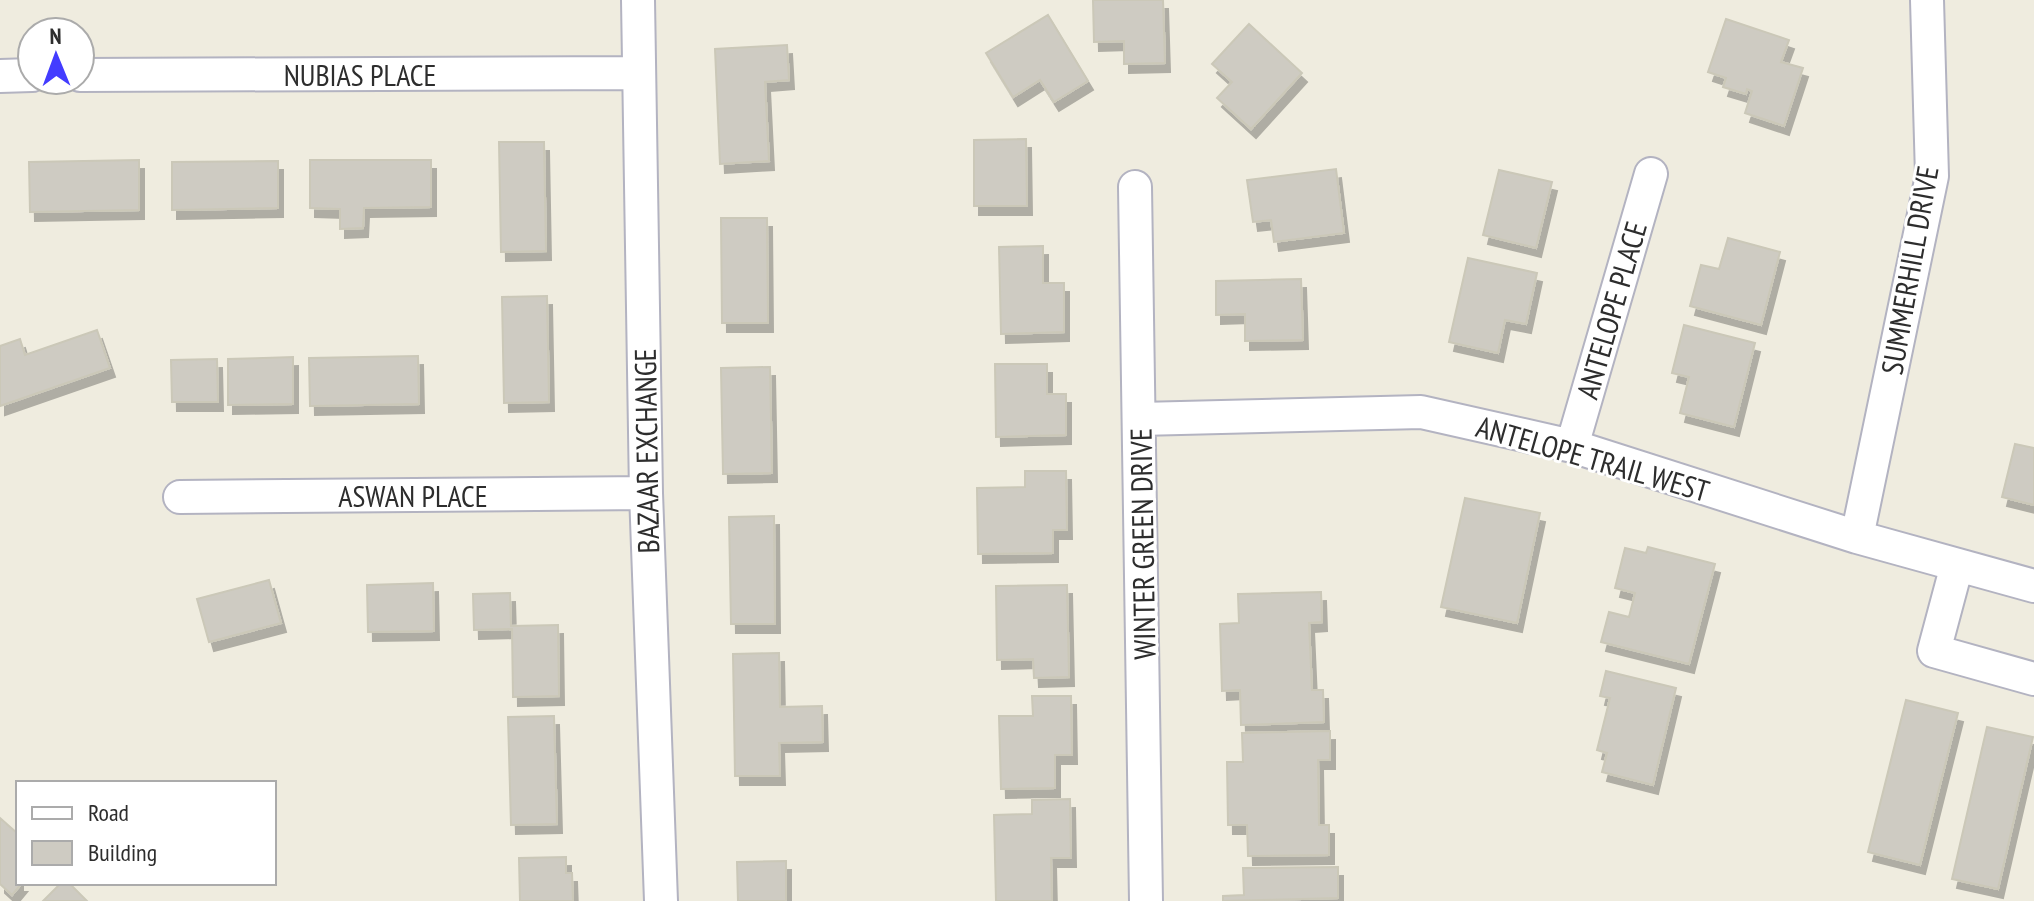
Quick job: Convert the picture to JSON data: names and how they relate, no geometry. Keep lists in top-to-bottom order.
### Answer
{
  "streets": {
    "street": [
      "NUBIAS PLACE",
      "SUMMERHILL DRIVE",
      "ANTELOPE PLACE",
      "BAZAAR EXCHANGE",
      "ANTELOPE TRAIL WEST",
      "ASWAN PLACE",
      "WINTER GREEN DRIVE"
    ]
  },
  "crossings": [
    ["NUBIAS PLACE", "BAZAAR EXCHANGE"],
    ["SUMMERHILL DRIVE", "ANTELOPE TRAIL WEST"],
    ["ANTELOPE PLACE", "ANTELOPE TRAIL WEST"],
    ["BAZAAR EXCHANGE", "ASWAN PLACE"],
    ["ANTELOPE TRAIL WEST", "WINTER GREEN DRIVE"]
  ],
  "legend": ["Road", "Building"],
  "north": "top"
}
